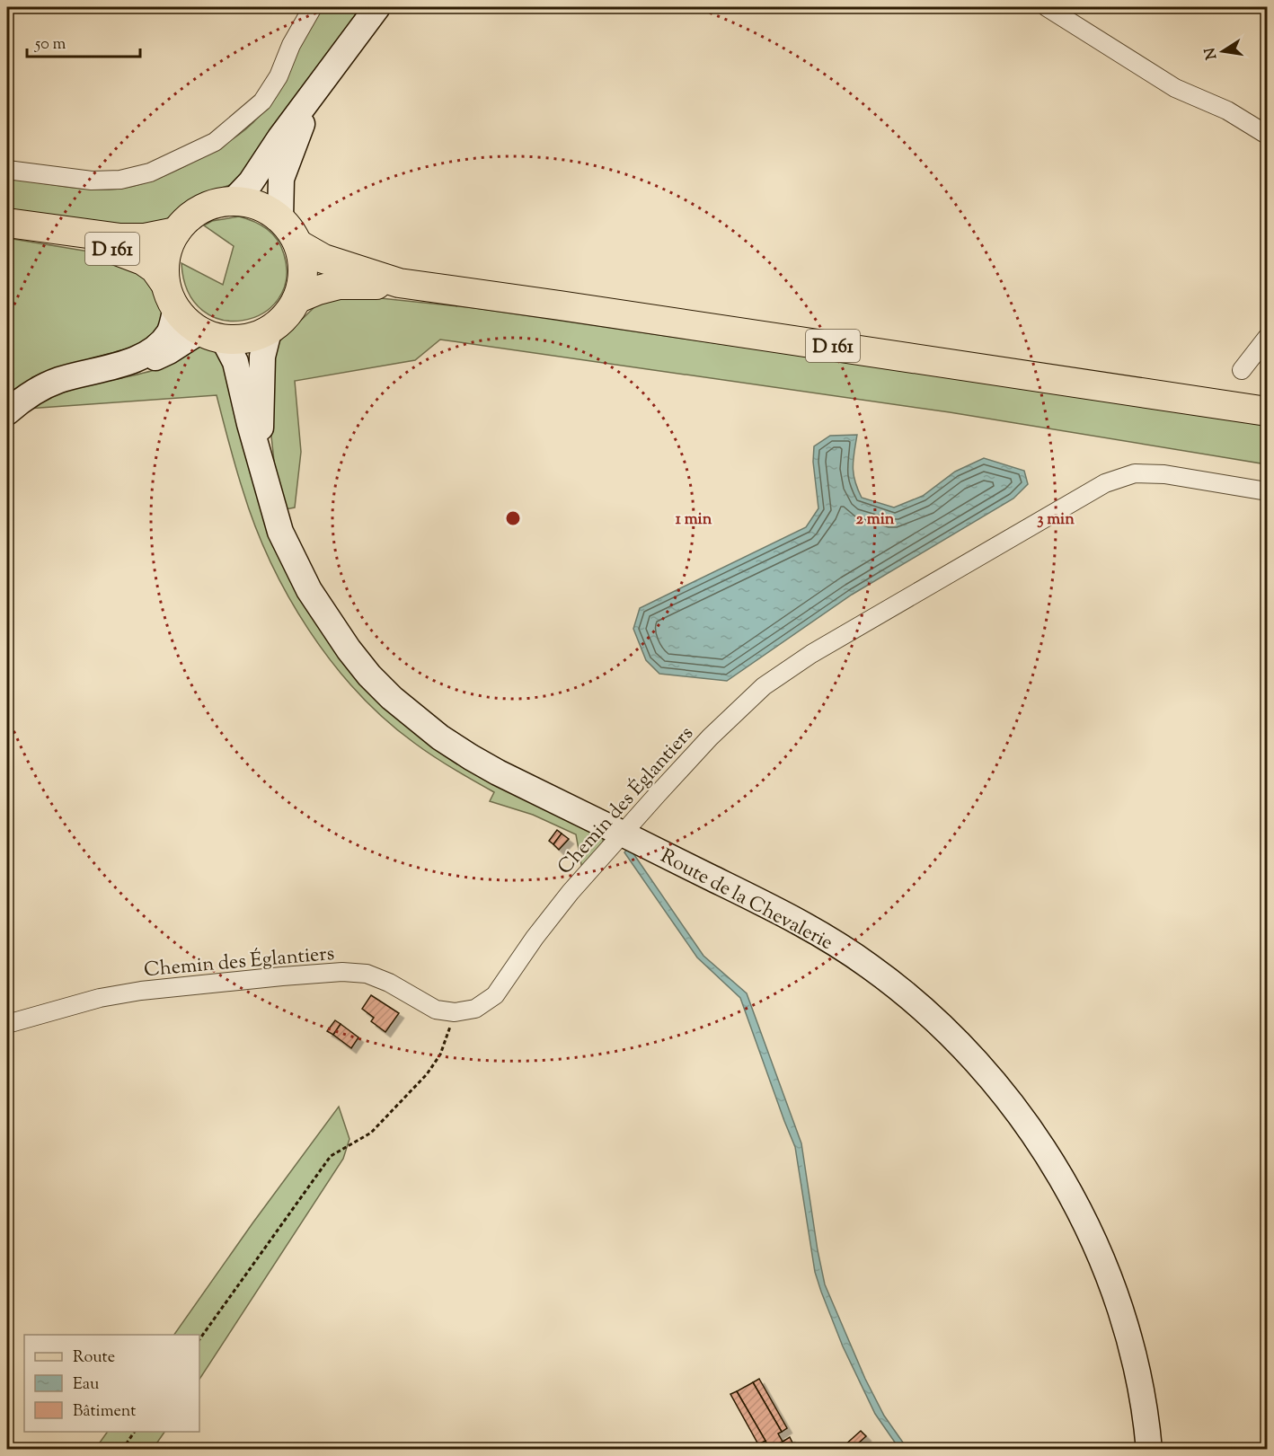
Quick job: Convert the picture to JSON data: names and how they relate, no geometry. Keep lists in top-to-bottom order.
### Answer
{
  "streets": {
    "main road": ["D 161"],
    "street": ["Chemin des Églantiers", "Route de la Chevalerie"]
  },
  "crossings": [
    ["D 161", "Route de la Chevalerie"],
    ["Chemin des Églantiers", "Route de la Chevalerie"]
  ],
  "legend": ["Route", "Eau", "Bâtiment"],
  "scale_bar": "50 m",
  "north": "left",
  "rings": ["1 min", "2 min", "3 min"]
}
